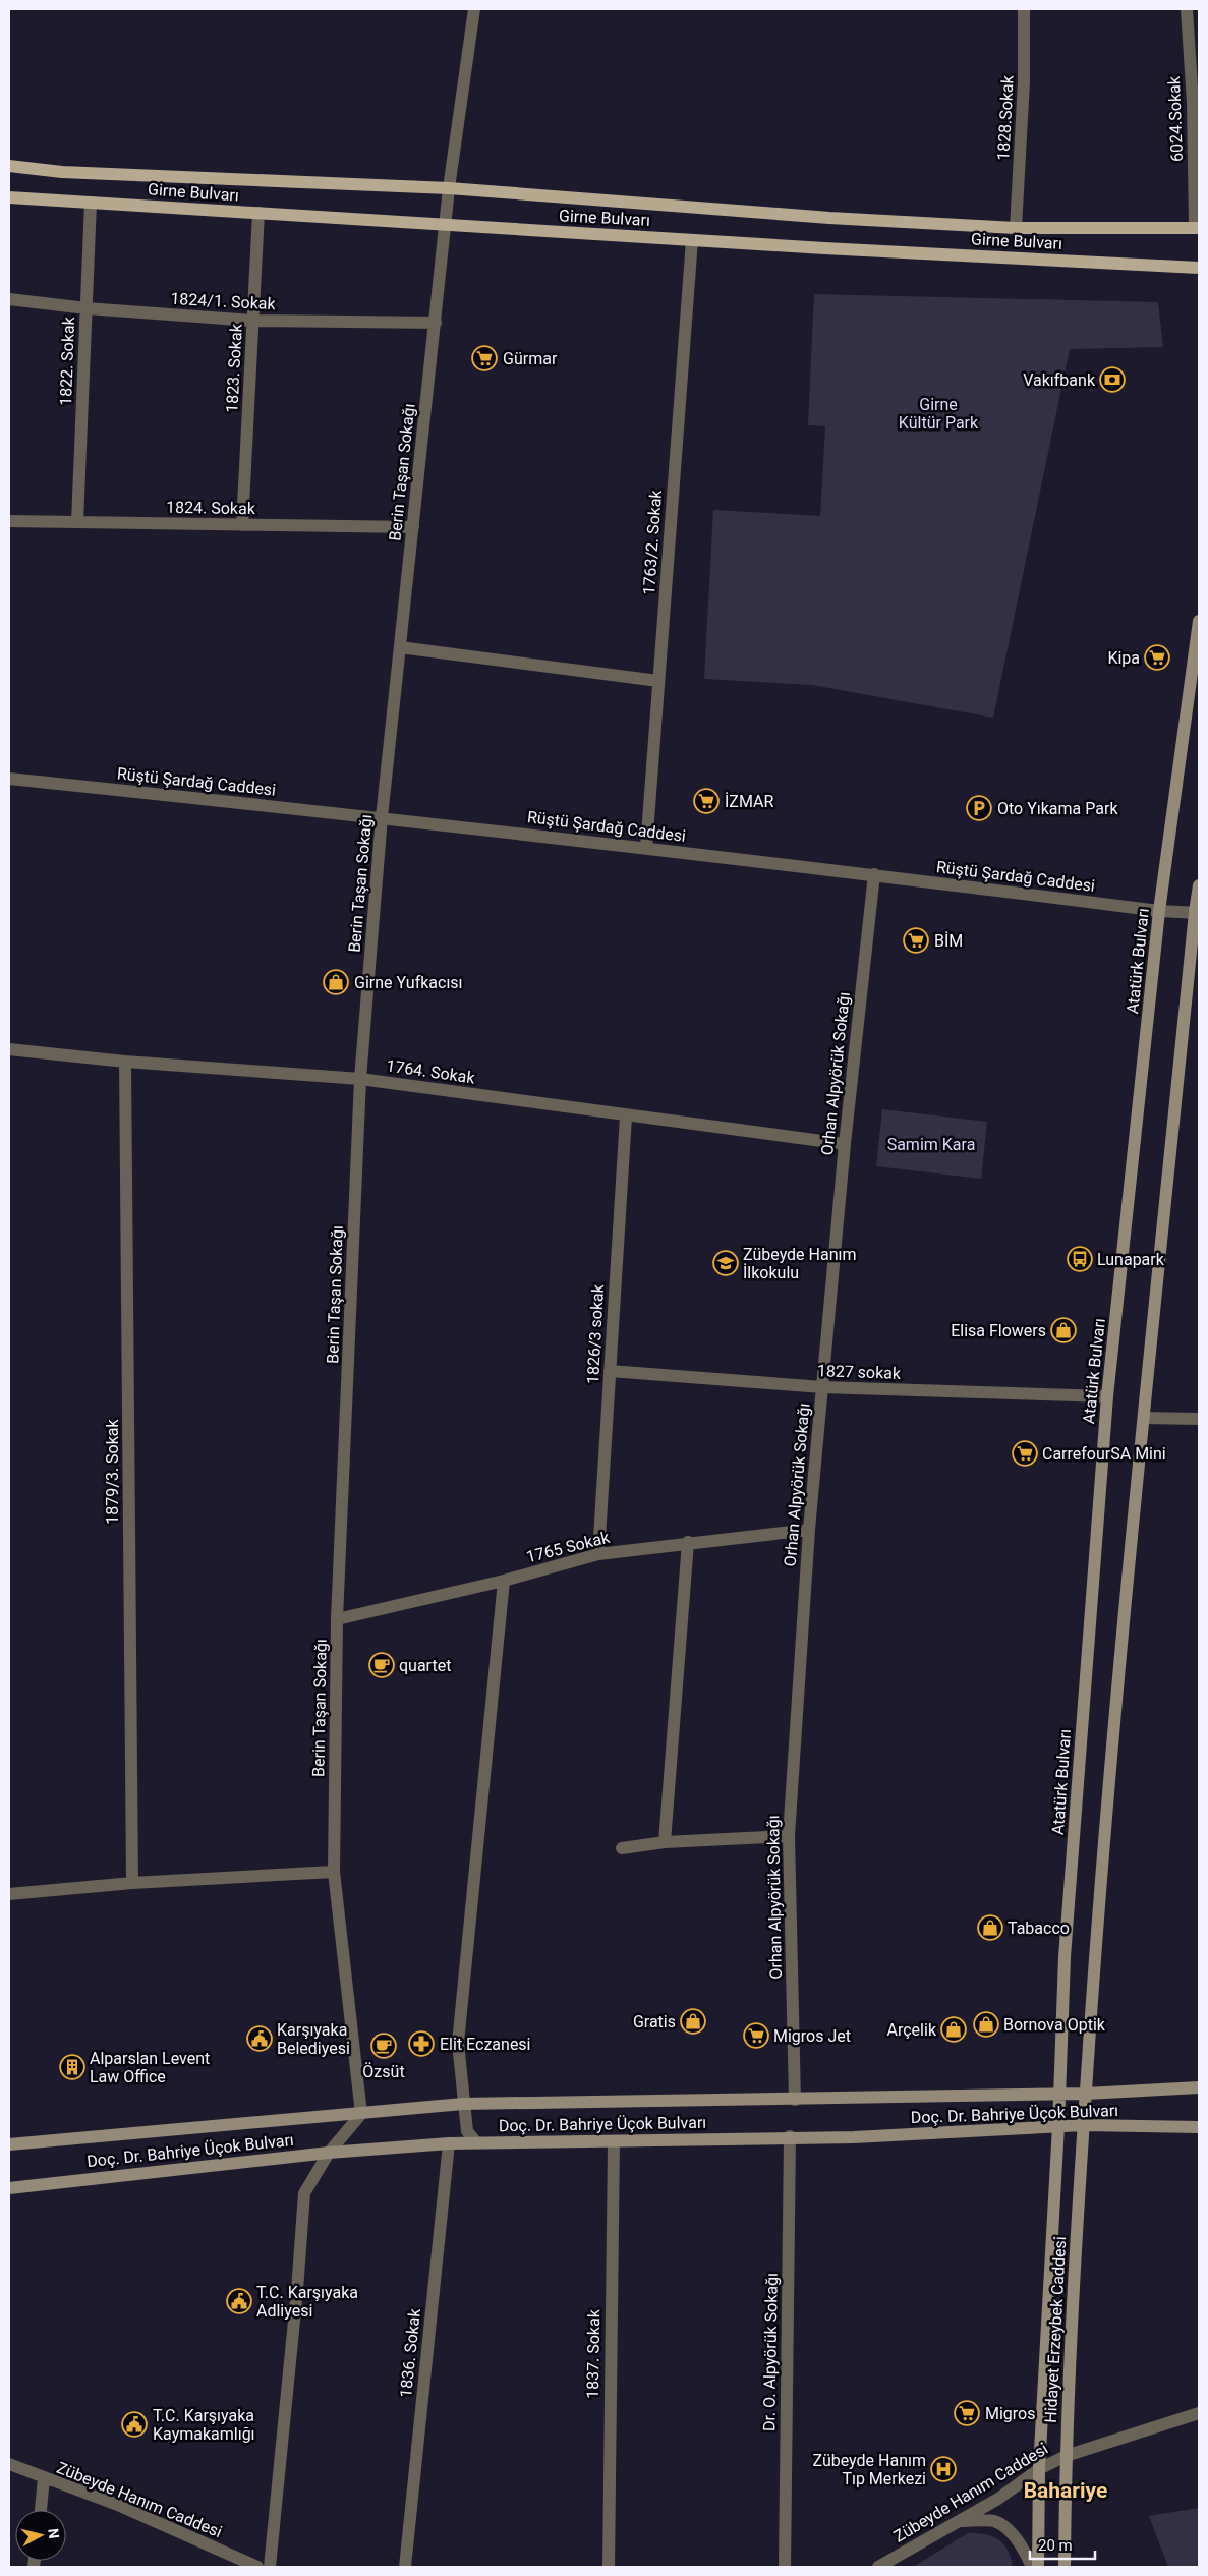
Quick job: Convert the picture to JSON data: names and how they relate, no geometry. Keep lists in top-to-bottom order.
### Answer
{
  "streets": {
    "main road": [
      "Girne Bulvarı",
      "Atatürk Bulvarı",
      "Doç. Dr. Bahriye Üçok Bulvarı",
      "Hidayet Erzeybek Caddesi"
    ],
    "street": [
      "1828.Sokak",
      "6024.Sokak",
      "1824/1. Sokak",
      "1822. Sokak",
      "1823. Sokak",
      "Berin Taşan Sokağı",
      "1824. Sokak",
      "1763/2. Sokak",
      "Rüştü Şardağ Caddesi",
      "1764. Sokak",
      "Orhan Alpyörük Sokağı",
      "1826/3 sokak",
      "1827 sokak",
      "1879/3. Sokak",
      "1765 Sokak",
      "Dr. O. Alpyörük Sokağı",
      "1836. Sokak",
      "1837. Sokak",
      "Zübeyde Hanım Caddesi"
    ]
  },
  "crossings": [
    ["1828.Sokak", "Girne Bulvarı"],
    ["6024.Sokak", "Girne Bulvarı"],
    ["Girne Bulvarı", "1822. Sokak"],
    ["Girne Bulvarı", "1823. Sokak"],
    ["Girne Bulvarı", "Berin Taşan Sokağı"],
    ["Girne Bulvarı", "1763/2. Sokak"],
    ["1824/1. Sokak", "1822. Sokak"],
    ["1824/1. Sokak", "1823. Sokak"],
    ["1824/1. Sokak", "Berin Taşan Sokağı"],
    ["1822. Sokak", "1824. Sokak"],
    ["1823. Sokak", "1824. Sokak"],
    ["Berin Taşan Sokağı", "1824. Sokak"],
    ["Berin Taşan Sokağı", "Rüştü Şardağ Caddesi"],
    ["Berin Taşan Sokağı", "1764. Sokak"],
    ["Berin Taşan Sokağı", "1765 Sokak"],
    ["Berin Taşan Sokağı", "Doç. Dr. Bahriye Üçok Bulvarı"],
    ["1763/2. Sokak", "Rüştü Şardağ Caddesi"],
    ["Rüştü Şardağ Caddesi", "Atatürk Bulvarı"],
    ["Rüştü Şardağ Caddesi", "Orhan Alpyörük Sokağı"],
    ["Atatürk Bulvarı", "1827 sokak"],
    ["Atatürk Bulvarı", "Doç. Dr. Bahriye Üçok Bulvarı"],
    ["Atatürk Bulvarı", "Hidayet Erzeybek Caddesi"],
    ["1764. Sokak", "Orhan Alpyörük Sokağı"],
    ["1764. Sokak", "1826/3 sokak"],
    ["1764. Sokak", "1879/3. Sokak"],
    ["Orhan Alpyörük Sokağı", "1827 sokak"],
    ["Orhan Alpyörük Sokağı", "1765 Sokak"],
    ["Orhan Alpyörük Sokağı", "Doç. Dr. Bahriye Üçok Bulvarı"],
    ["1826/3 sokak", "1827 sokak"],
    ["1826/3 sokak", "1765 Sokak"],
    ["Doç. Dr. Bahriye Üçok Bulvarı", "Hidayet Erzeybek Caddesi"],
    ["Doç. Dr. Bahriye Üçok Bulvarı", "Dr. O. Alpyörük Sokağı"],
    ["Doç. Dr. Bahriye Üçok Bulvarı", "1836. Sokak"],
    ["Doç. Dr. Bahriye Üçok Bulvarı", "1837. Sokak"],
    ["Hidayet Erzeybek Caddesi", "Zübeyde Hanım Caddesi"]
  ],
  "districts": ["Bahariye"],
  "parks": ["Girne Kültür Park", "Samim Kara"],
  "places": {
    "supermarket": [
      "Gürmar",
      "Kipa",
      "İZMAR",
      "BİM",
      "CarrefourSA Mini",
      "Migros Jet",
      "Migros"
    ],
    "bank": ["Vakıfbank"],
    "parking": ["Oto Yıkama Park"],
    "shop": [
      "Girne Yufkacısı",
      "Elisa Flowers",
      "Tabacco",
      "Gratis",
      "Bornova Optik",
      "Arçelik"
    ],
    "bus stop": ["Lunapark"],
    "school or university": ["Zübeyde Hanım İlkokulu"],
    "cafe": ["quartet", "Özsüt"],
    "public building": ["Karşıyaka Belediyesi", "T.C. Karşıyaka Adliyesi", "T.C. Karşıyaka Kaymakamlığı"],
    "pharmacy": ["Elit Eczanesi"],
    "building": ["Alparslan Levent Law Office"],
    "hospital": ["Zübeyde Hanım Tıp Merkezi"]
  },
  "scale_bar": "20 m",
  "north": "right"
}
